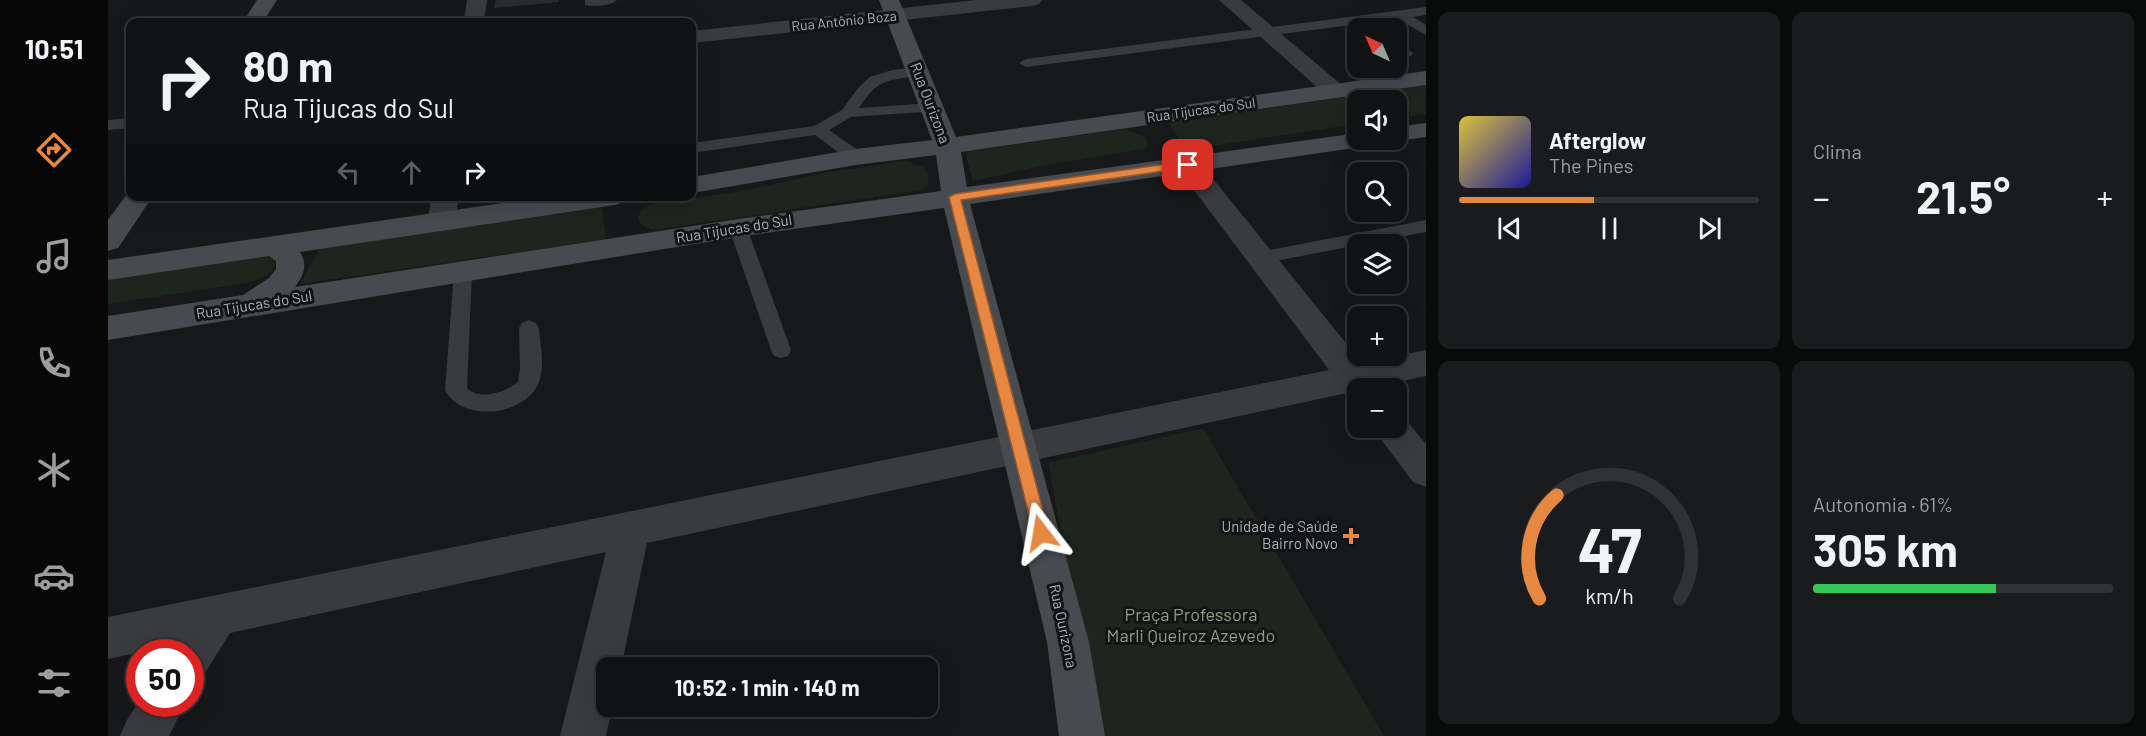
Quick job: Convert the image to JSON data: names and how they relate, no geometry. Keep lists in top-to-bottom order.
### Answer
{
  "streets": {
    "main road": ["Rua Ourizona", "Rua Tijucas do Sul"],
    "street": ["Rua Antônio Boza"]
  },
  "crossings": [
    ["Rua Antônio Boza", "Rua Ourizona"],
    ["Rua Ourizona", "Rua Tijucas do Sul"]
  ],
  "parks": ["Praça Professora Marli Queiroz Azevedo"],
  "places": {
    "health": ["Unidade de Saúde Bairro Novo"]
  },
  "north": "top left",
  "page": {
    "tabs": "10:51",
    "tile": [
      "Clima",
      ["Autonomia · 61%", "305 km"]
    ],
    "map_buttons": ["+", "−"],
    "turn": ["80 m", "Rua Tijucas do Sul"],
    "song": ["Afterglow", "The Pines"],
    "heat": ["−", "21.5°", "+"],
    "limit": "50",
    "trip": "10:52 · 1 min · 140 m",
    "gauge": ["47", "km/h"]
  }
}
